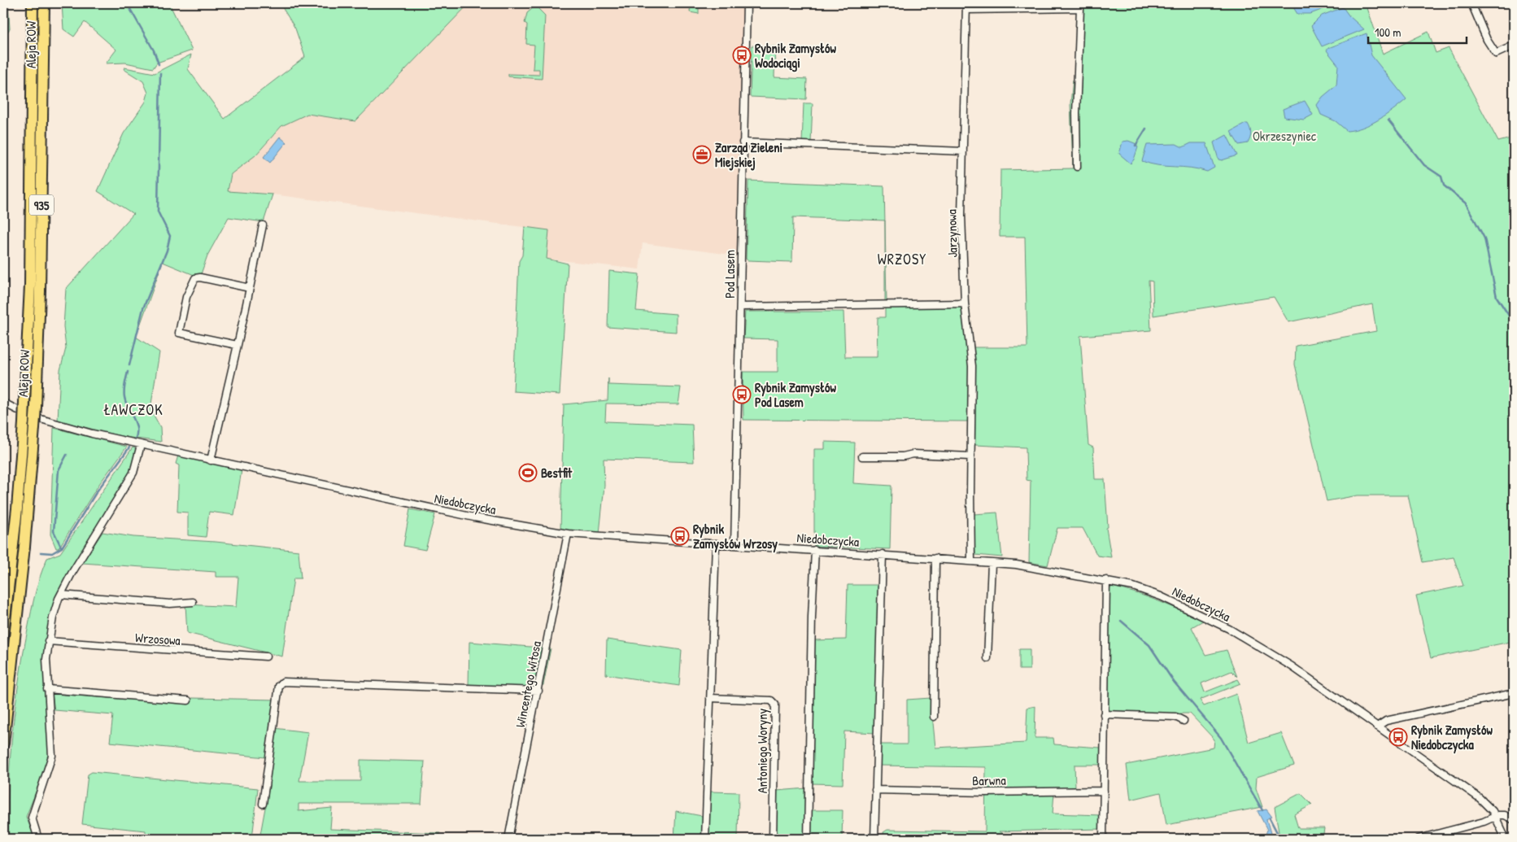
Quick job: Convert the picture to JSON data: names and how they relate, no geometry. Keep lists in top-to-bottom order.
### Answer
{
  "streets": {
    "main road": ["Aleja ROW", "935"],
    "street": [
      "Jarzynowa",
      "Pod Lasem",
      "Niedobczycka",
      "Wrzosowa",
      "Wincentego Witosa",
      "Antoniego Woryny",
      "Barwna"
    ]
  },
  "crossings": [
    ["Jarzynowa", "Niedobczycka"],
    ["Pod Lasem", "Niedobczycka"],
    ["Niedobczycka", "Wincentego Witosa"]
  ],
  "districts": ["WRZOSY", "ŁAWCZOK"],
  "parks": ["Okrzeszyniec"],
  "places": {
    "bus stop": [
      "Rybnik Zamysłów Wodociągi",
      "Rybnik Zamysłów Pod Lasem",
      "Rybnik Zamysłów Wrzosy",
      "Rybnik Zamysłów Niedobczycka"
    ],
    "office": ["Zarząd Zieleni Miejskiej"],
    "sports": ["Bestfit"]
  },
  "scale_bar": "100 m"
}
